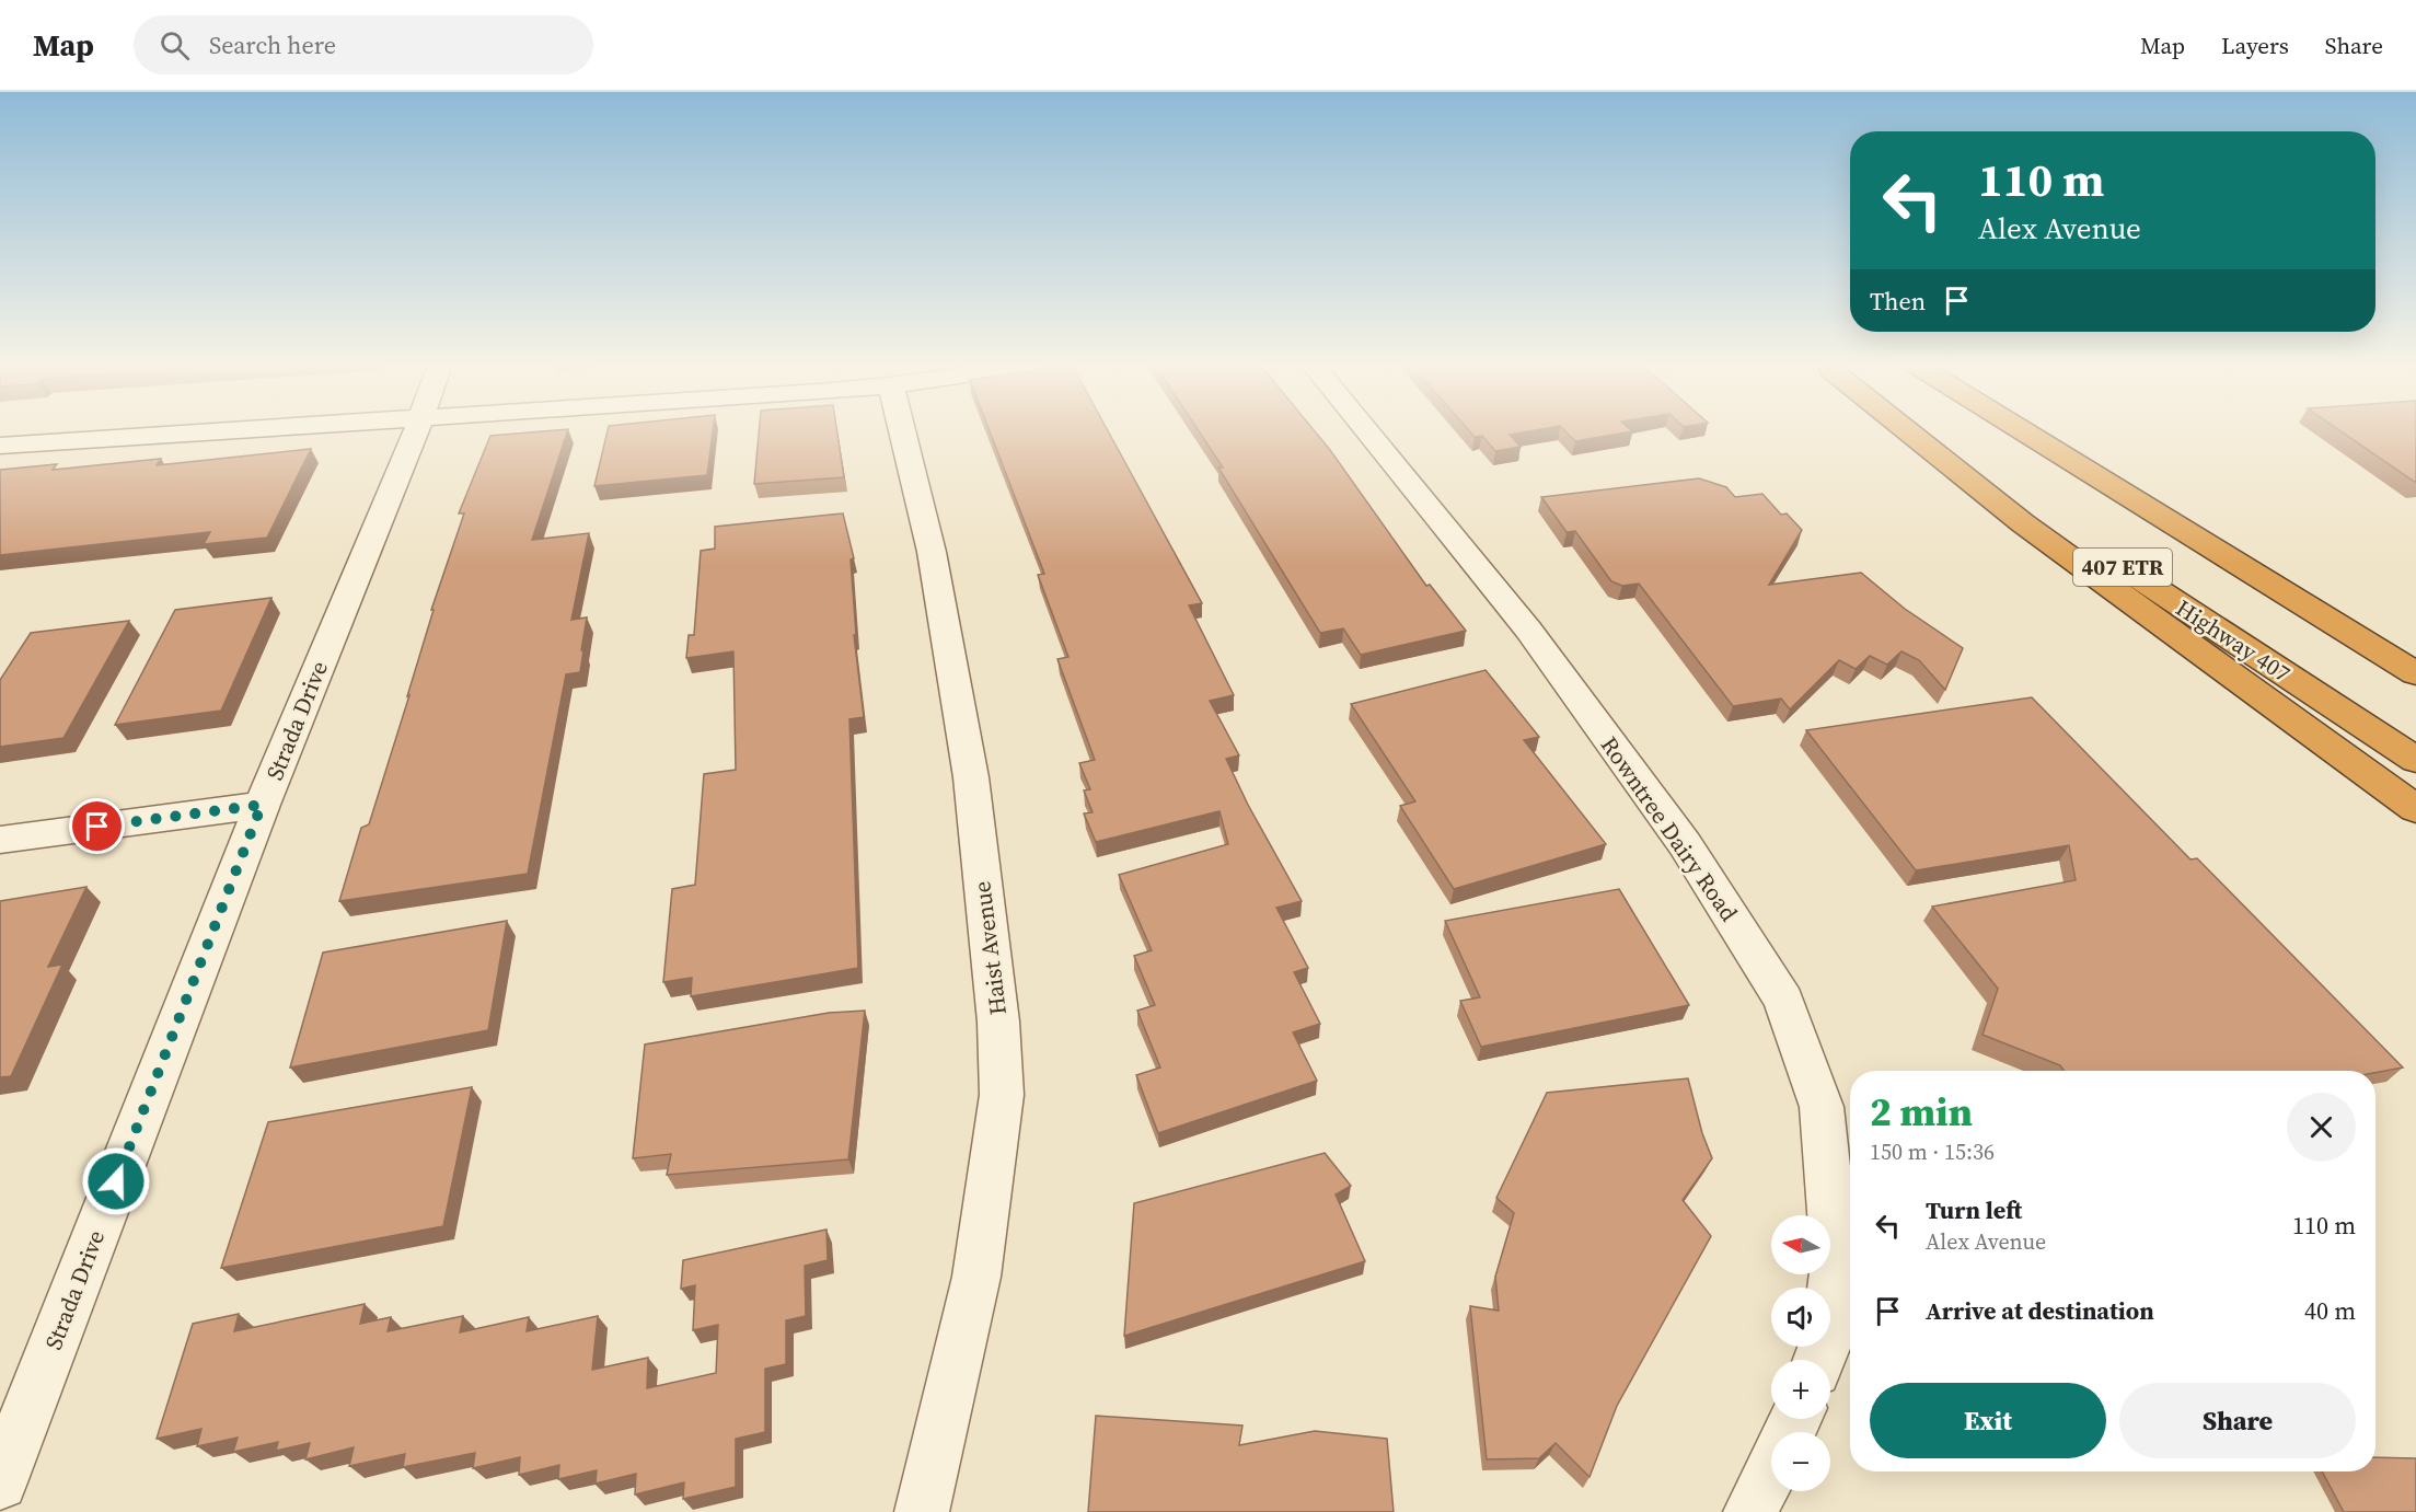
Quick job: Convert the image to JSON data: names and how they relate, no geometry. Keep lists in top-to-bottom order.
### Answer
{
  "streets": {
    "highway": ["407 ETR", "Highway 407"],
    "street": ["Strada Drive", "Rowntree Dairy Road", "Haist Avenue"]
  },
  "north": "left",
  "page": {
    "header": "Map",
    "search": "Search here",
    "nav": ["Map", "Layers", "Share"],
    "turn": ["110 m", "Alex Avenue"],
    "then": "Then",
    "heading": ["2 min", "150 m · 15:36"],
    "list": [
      {
        "name": "Turn left",
        "note": "Alex Avenue",
        "value": "110 m"
      },
      {
        "name": "Arrive at destination",
        "value": "40 m"
      }
    ],
    "map_buttons": ["+", "−"],
    "buttons": ["Exit", "Share"]
  }
}
